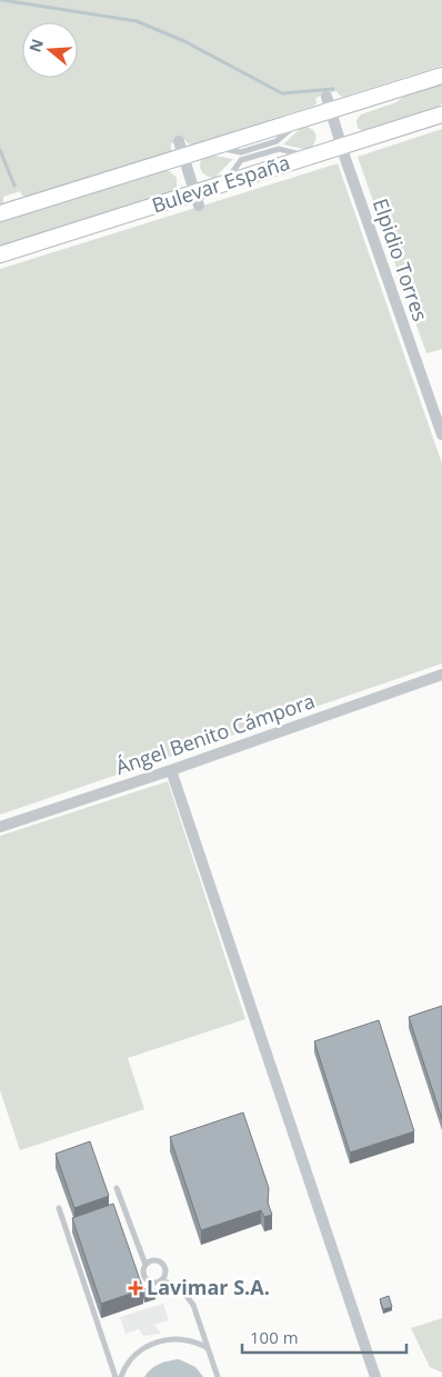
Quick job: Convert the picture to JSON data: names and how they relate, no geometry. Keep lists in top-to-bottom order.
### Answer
{
  "streets": {
    "main road": ["Bulevar España"],
    "street": ["Elpidio Torres", "Ángel Benito Cámpora"]
  },
  "crossings": [
    ["Bulevar España", "Elpidio Torres"]
  ],
  "places": {
    "health": ["Lavimar S.A."]
  },
  "scale_bar": "100 m",
  "north": "left"
}
